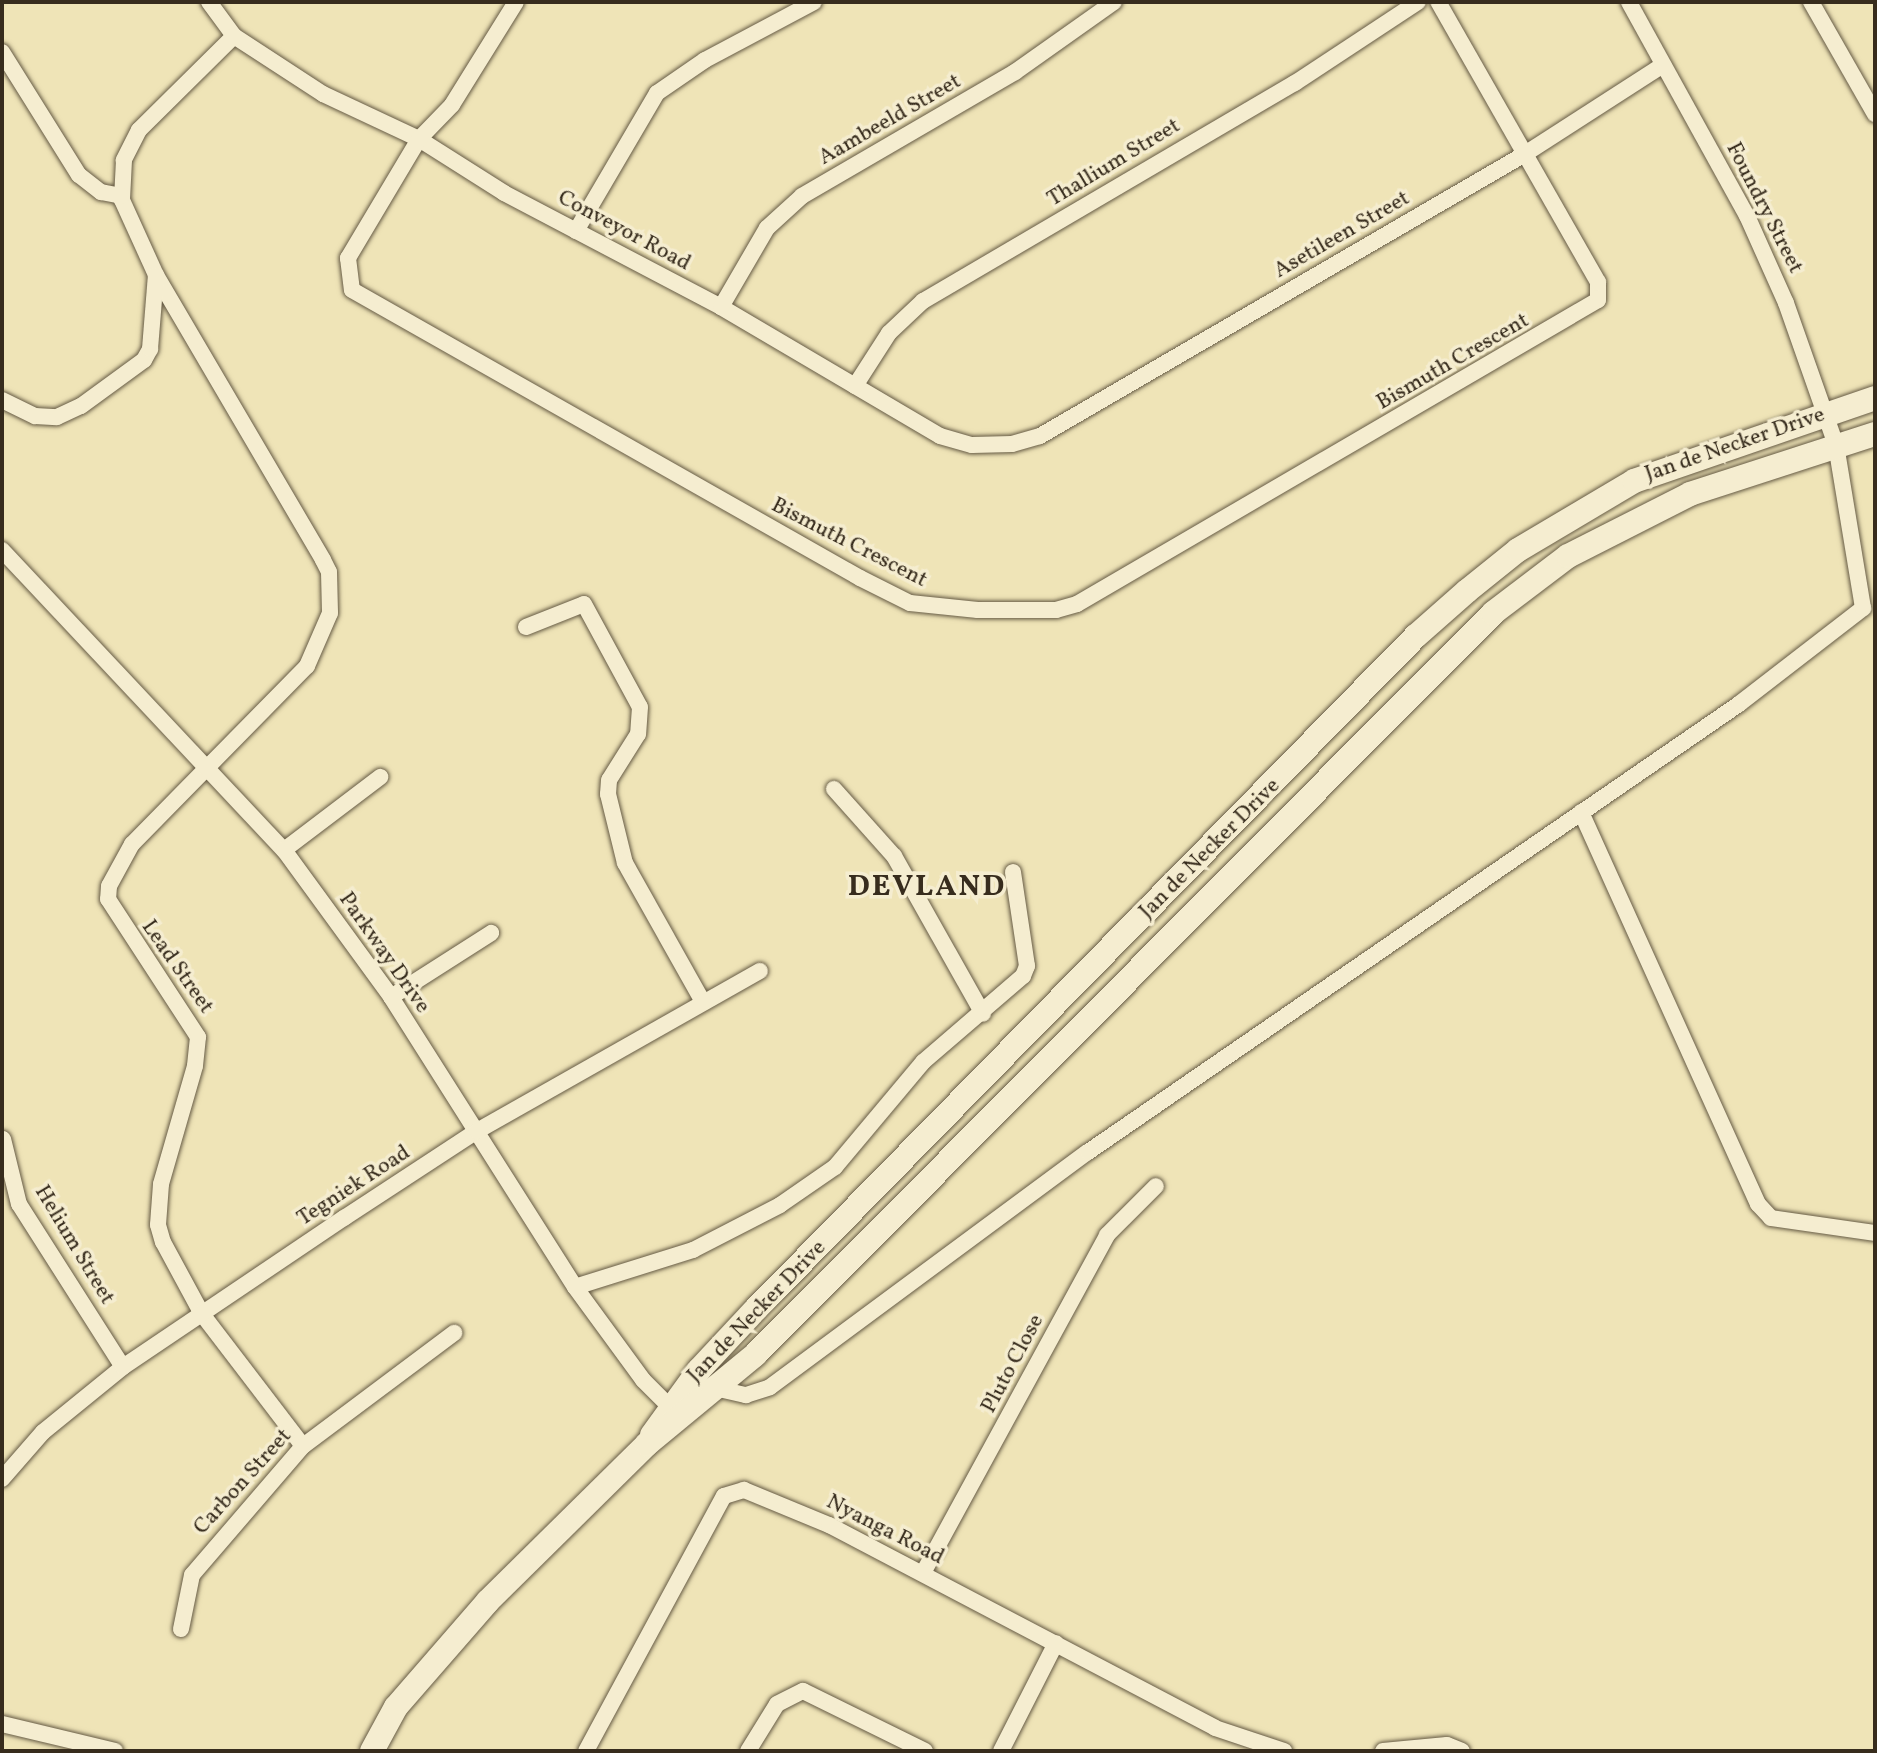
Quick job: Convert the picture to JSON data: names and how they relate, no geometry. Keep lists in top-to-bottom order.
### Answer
{
  "streets": {
    "main road": ["Jan de Necker Drive"],
    "street": [
      "Aambeeld Street",
      "Thallium Street",
      "Foundry Street",
      "Conveyor Road",
      "Asetileen Street",
      "Bismuth Crescent",
      "Parkway Drive",
      "Lead Street",
      "Tegniek Road",
      "Helium Street",
      "Pluto Close",
      "Carbon Street",
      "Nyanga Road"
    ]
  },
  "crossings": [
    ["Aambeeld Street", "Conveyor Road"],
    ["Thallium Street", "Conveyor Road"],
    ["Foundry Street", "Asetileen Street"],
    ["Foundry Street", "Jan de Necker Drive"],
    ["Conveyor Road", "Asetileen Street"],
    ["Conveyor Road", "Bismuth Crescent"],
    ["Asetileen Street", "Bismuth Crescent"],
    ["Jan de Necker Drive", "Parkway Drive"],
    ["Parkway Drive", "Lead Street"],
    ["Parkway Drive", "Tegniek Road"],
    ["Lead Street", "Tegniek Road"],
    ["Tegniek Road", "Helium Street"],
    ["Pluto Close", "Nyanga Road"]
  ],
  "districts": ["DEVLAND"]
}
